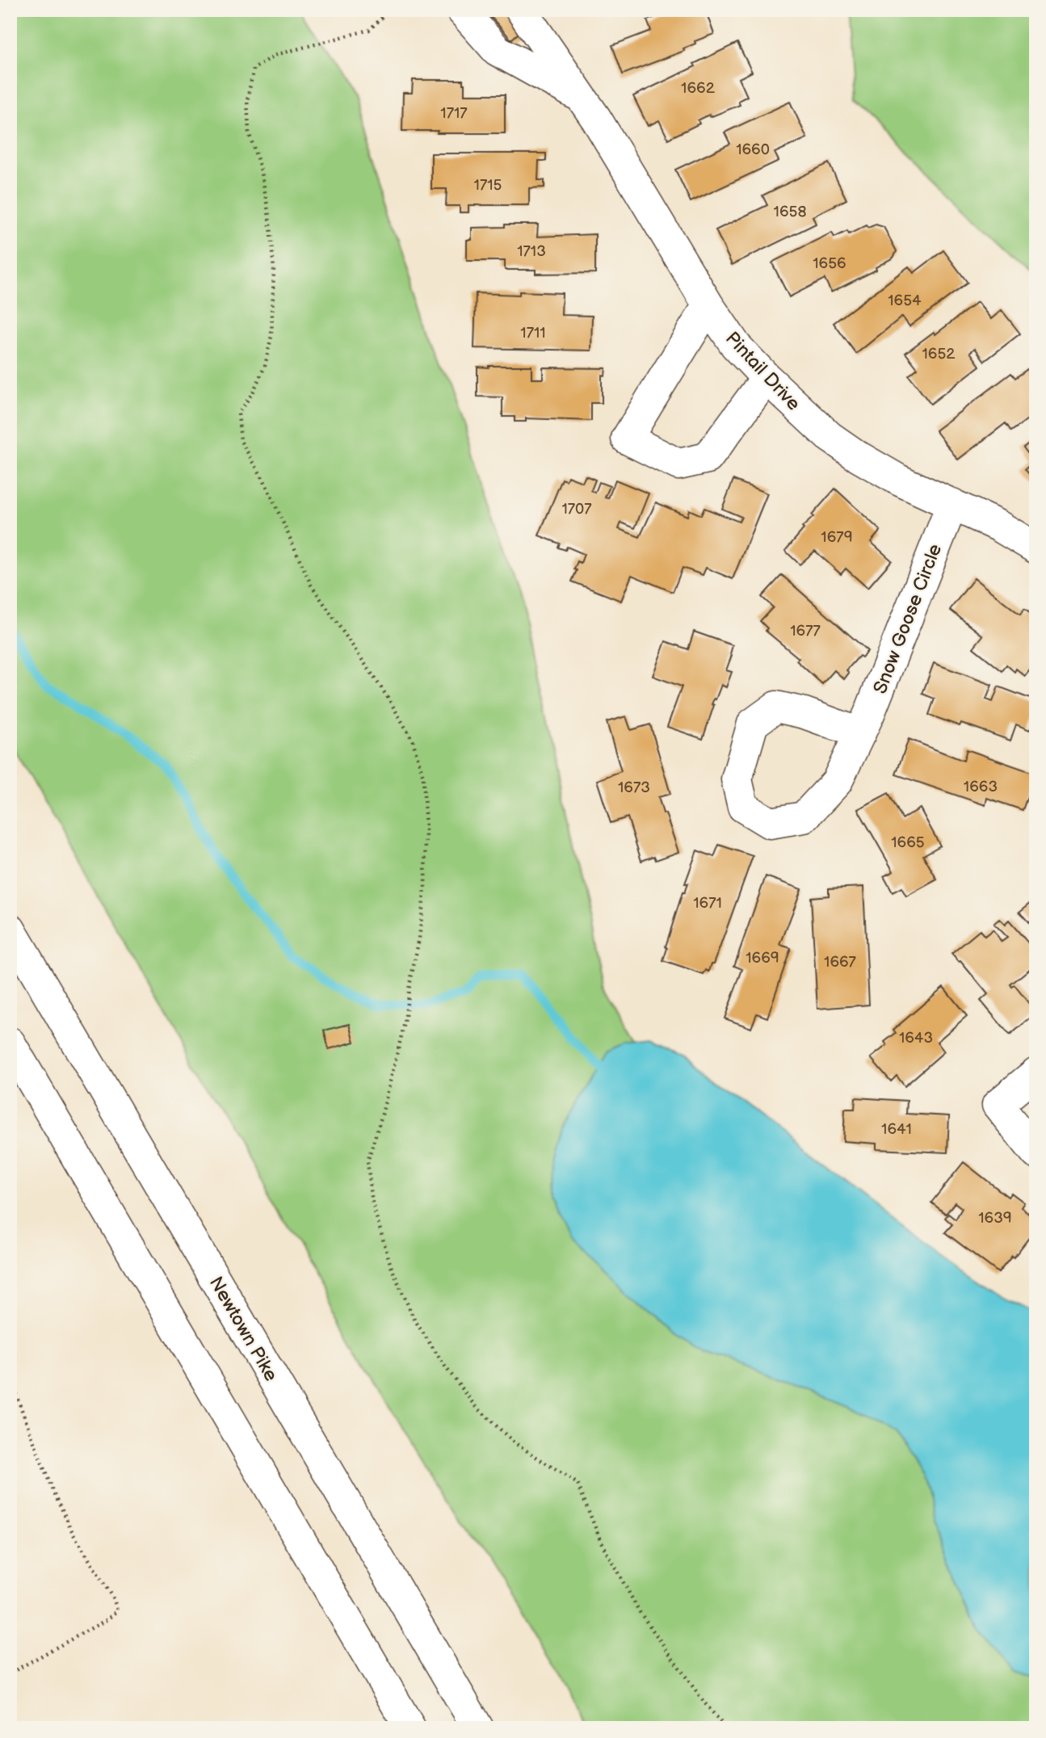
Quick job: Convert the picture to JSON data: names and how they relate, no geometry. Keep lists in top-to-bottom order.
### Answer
{
  "streets": {
    "main road": ["Pintail Drive", "Snow Goose Circle", "Newtown Pike"]
  },
  "crossings": [
    ["Pintail Drive", "Snow Goose Circle"]
  ],
  "house_numbers": [
    "1662",
    "1717",
    "1660",
    "1715",
    "1658",
    "1713",
    "1656",
    "1654",
    "1711",
    "1652",
    "1707",
    "1679",
    "1677",
    "1663",
    "1673",
    "1665",
    "1671",
    "1669",
    "1667",
    "1643",
    "1641",
    "1639"
  ]
}
